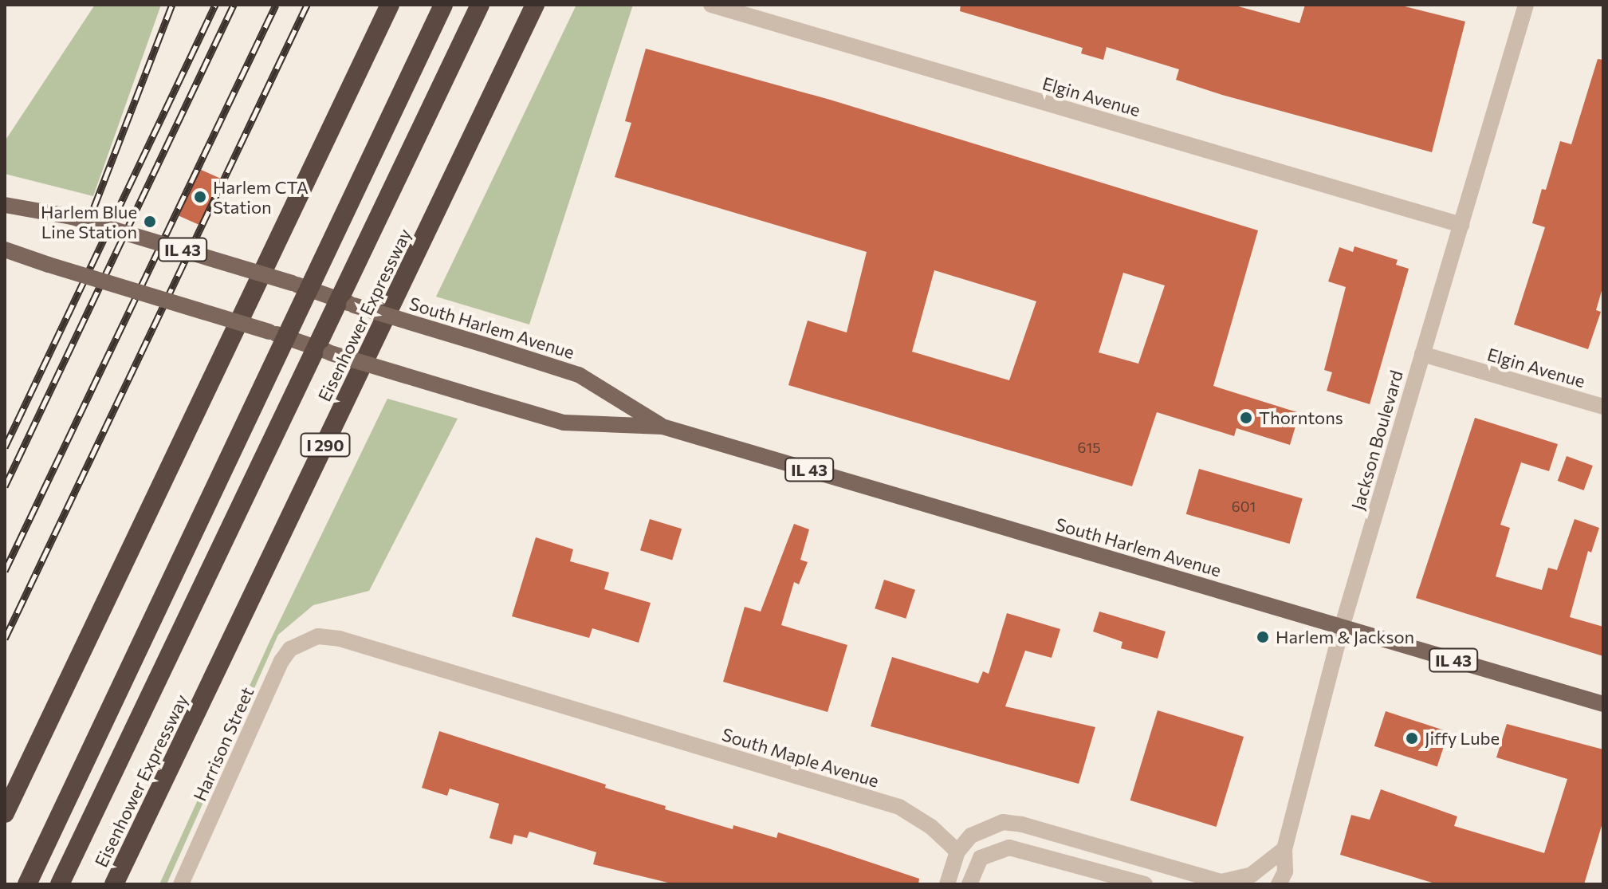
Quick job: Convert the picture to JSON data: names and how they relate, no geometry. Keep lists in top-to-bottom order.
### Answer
{
  "streets": {
    "highway": ["Eisenhower Expressway", "I 290"],
    "main road": ["IL 43", "South Harlem Avenue"],
    "street": [
      "Elgin Avenue",
      "Jackson Boulevard",
      "Harrison Street",
      "South Maple Avenue"
    ]
  },
  "crossings": [
    ["Elgin Avenue", "Jackson Boulevard"],
    ["South Harlem Avenue", "Jackson Boulevard"],
    ["Harrison Street", "South Maple Avenue"]
  ],
  "places": [
    "Harlem CTA Station",
    "Harlem Blue Line Station",
    "Thorntons",
    "Harlem & Jackson",
    "Jiffy Lube"
  ],
  "house_numbers": ["615", "601"]
}
